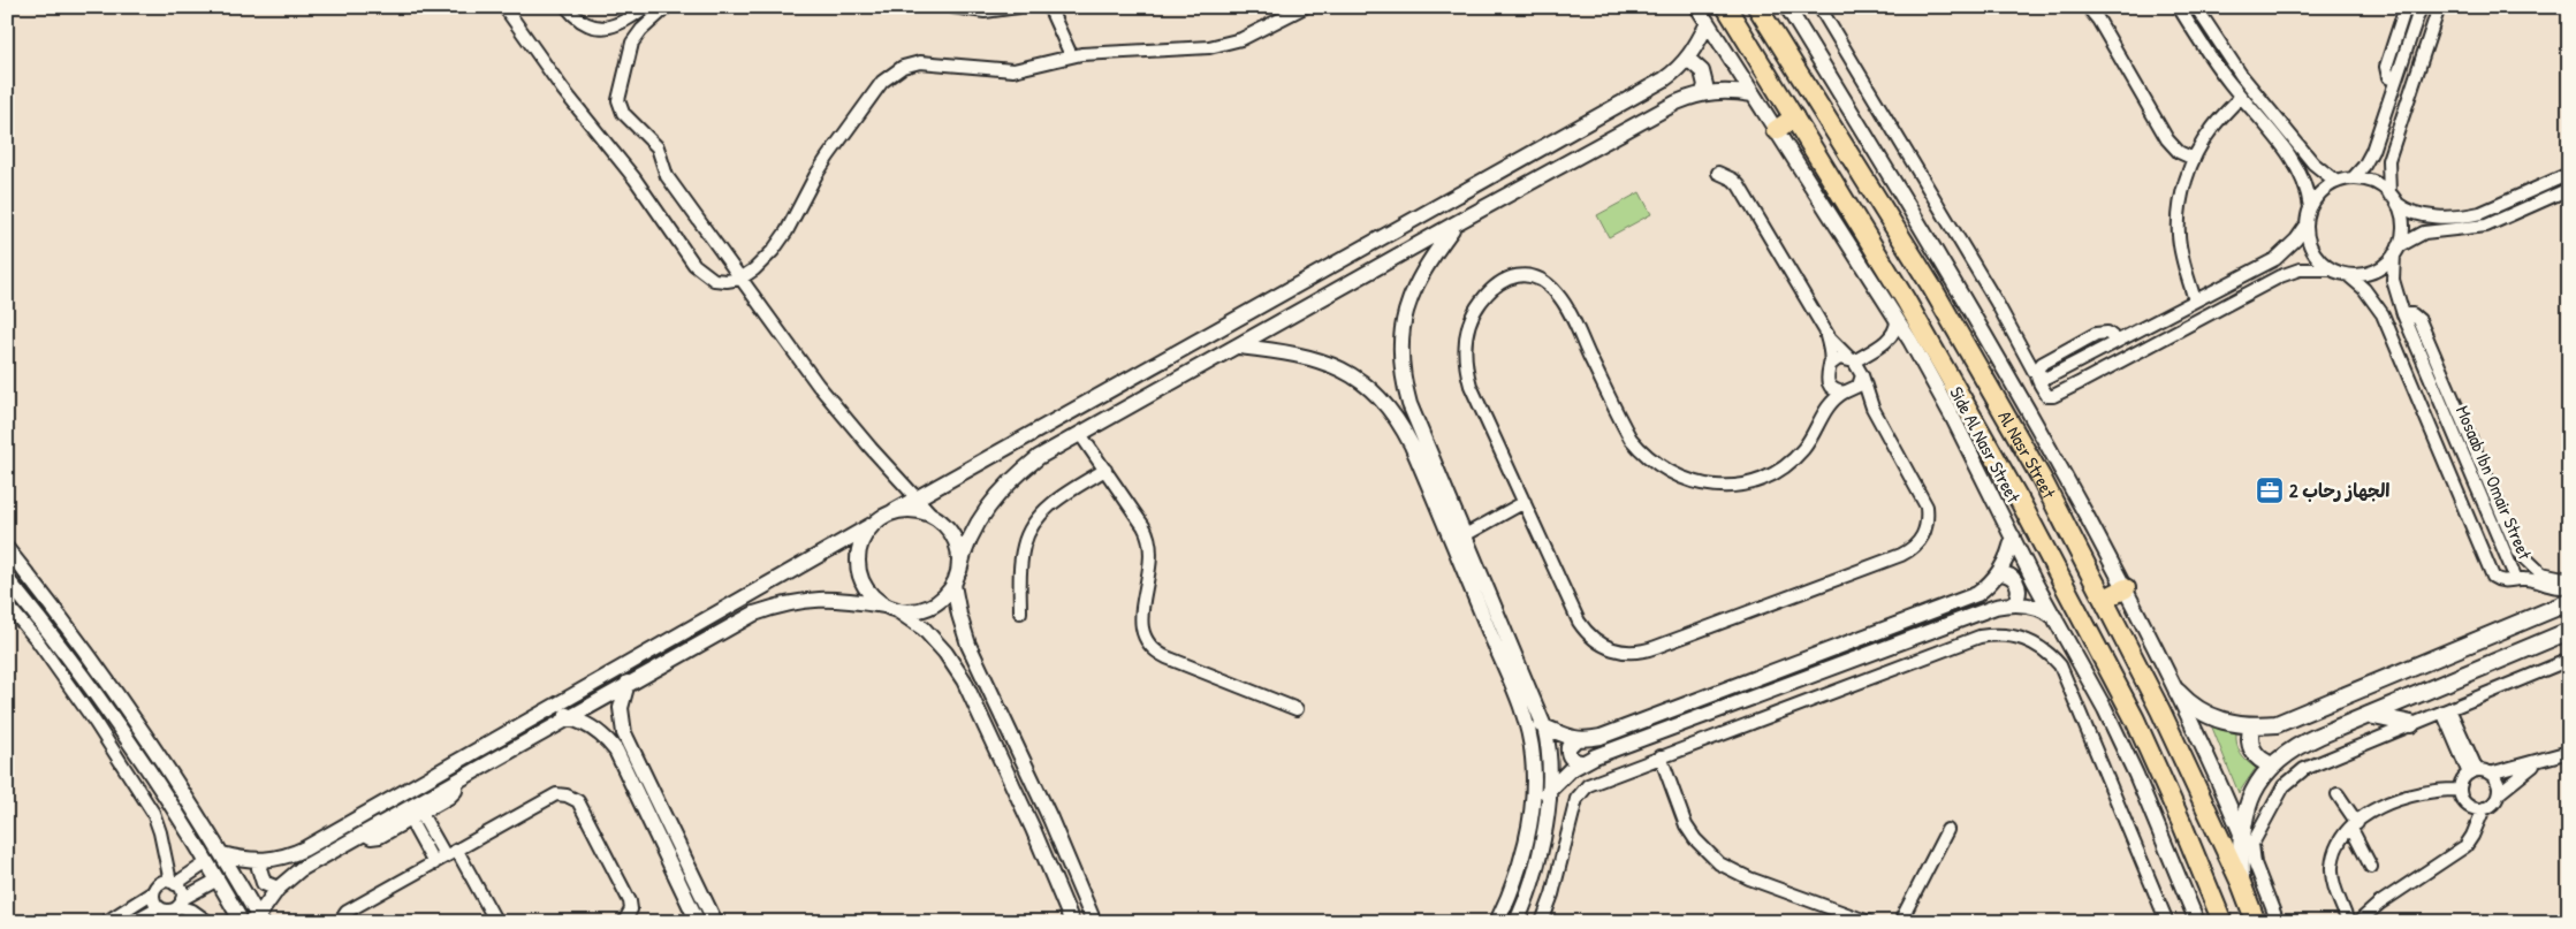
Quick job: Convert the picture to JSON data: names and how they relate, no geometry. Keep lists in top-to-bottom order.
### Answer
{
  "streets": {
    "main road": ["Al Nasr Street"],
    "street": ["Side Al Nasr Street", "Mosaab Ibn Omair Street"]
  },
  "places": {
    "office": ["الجهاز رحاب 2"]
  }
}
